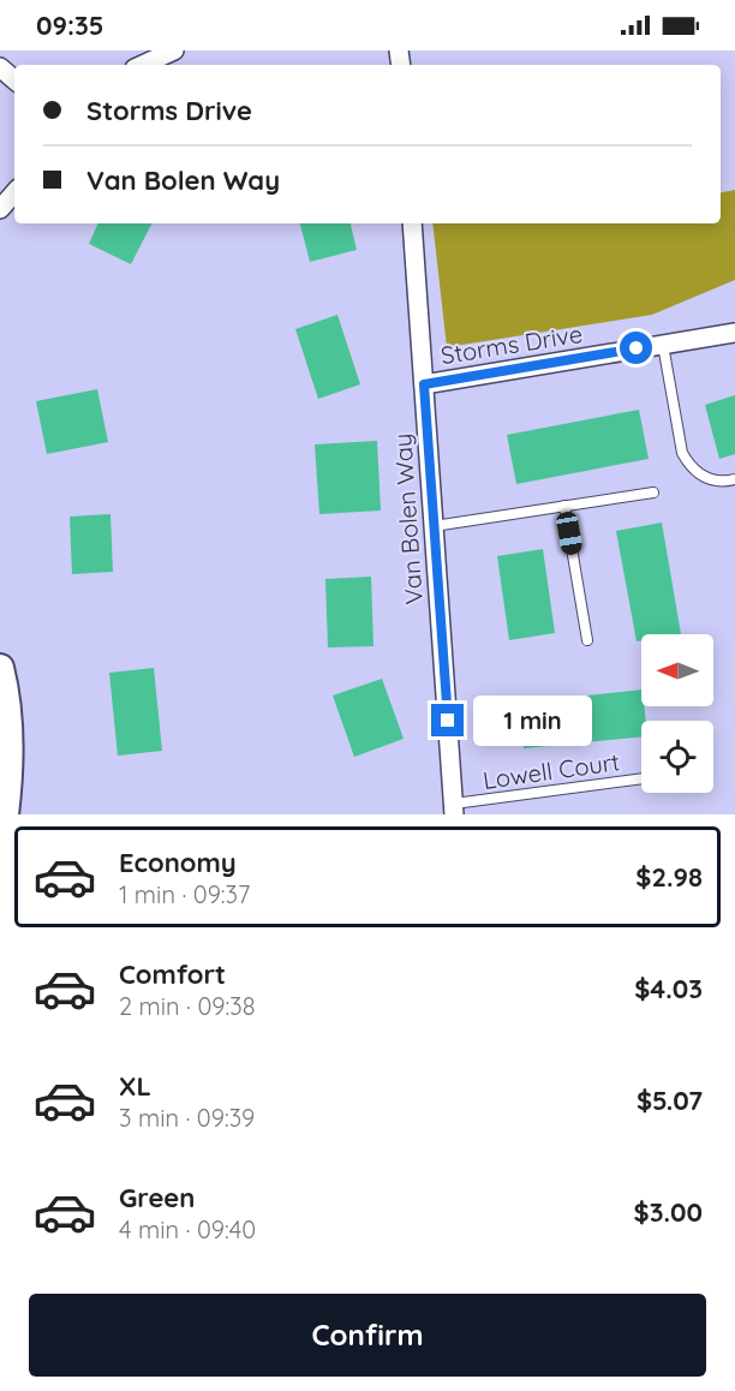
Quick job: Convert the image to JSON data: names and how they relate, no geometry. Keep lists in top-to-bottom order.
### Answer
{
  "streets": {
    "street": ["Storms Drive", "Van Bolen Way"],
    "lane": ["Lowell Court"]
  },
  "crossings": [
    ["Storms Drive", "Van Bolen Way"],
    ["Van Bolen Way", "Lowell Court"]
  ],
  "north": "left",
  "page": {
    "status": "09:35",
    "banner": ["Storms Drive", "Van Bolen Way"],
    "bubble": "1 min",
    "list": [
      {
        "name": "Economy",
        "note": "1 min · 09:37",
        "value": "$2.98"
      },
      {
        "name": "Comfort",
        "note": "2 min · 09:38",
        "value": "$4.03"
      },
      {
        "name": "XL",
        "note": "3 min · 09:39",
        "value": "$5.07"
      },
      {
        "name": "Green",
        "note": "4 min · 09:40",
        "value": "$3.00"
      }
    ],
    "buttons": "Confirm"
  }
}
